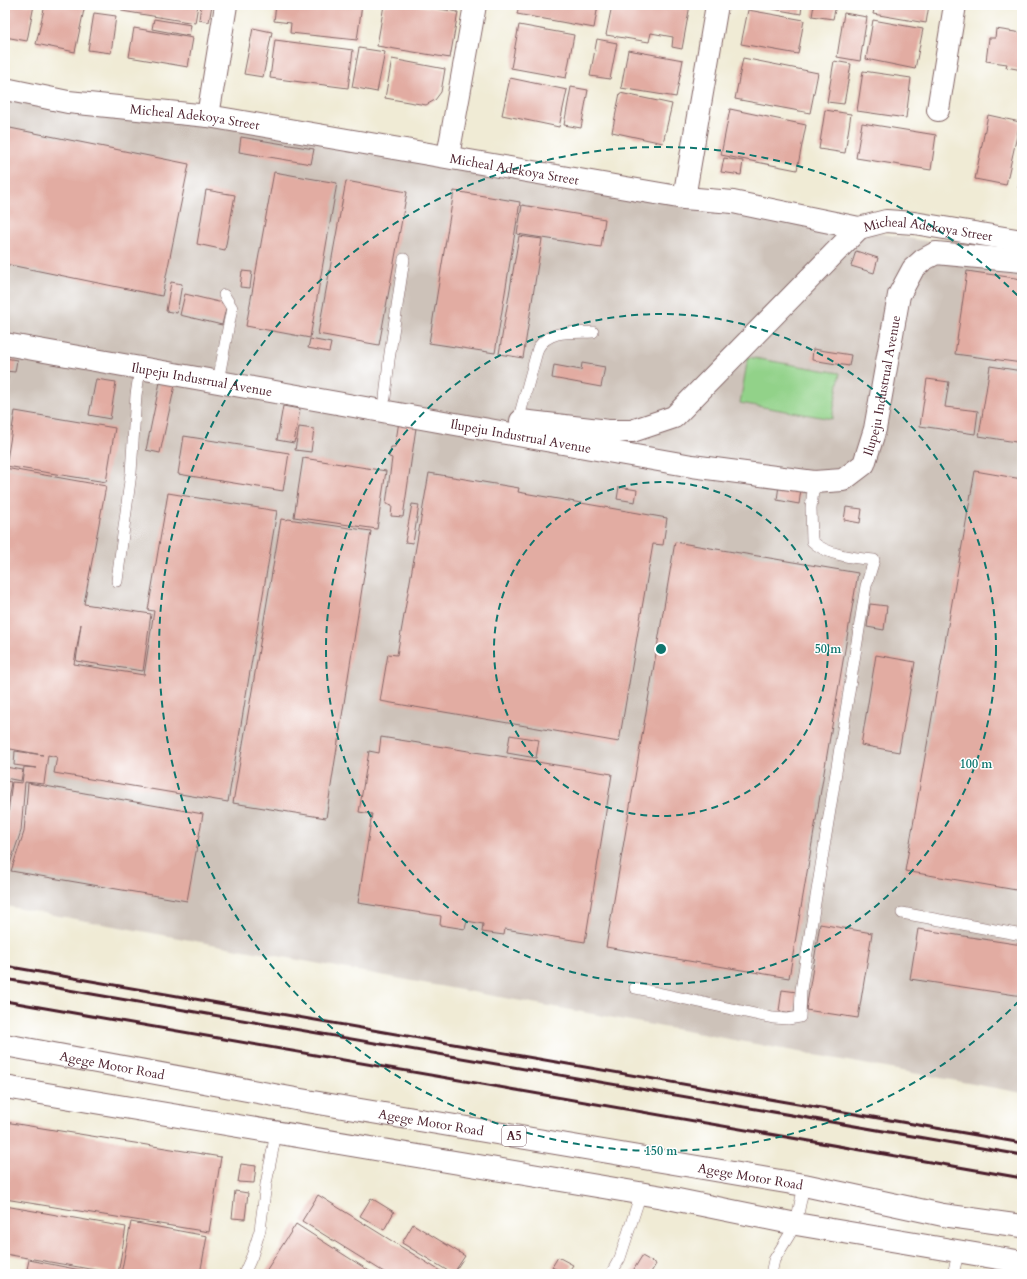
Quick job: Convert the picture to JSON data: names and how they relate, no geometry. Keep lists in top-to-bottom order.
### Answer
{
  "streets": {
    "main road": [
      "Micheal Adekoya Street",
      "Ilupeju Industrual Avenue",
      "Agege Motor Road",
      "A5"
    ]
  },
  "crossings": [
    ["Micheal Adekoya Street", "Ilupeju Industrual Avenue"]
  ],
  "rings": ["50 m", "100 m", "150 m"]
}
